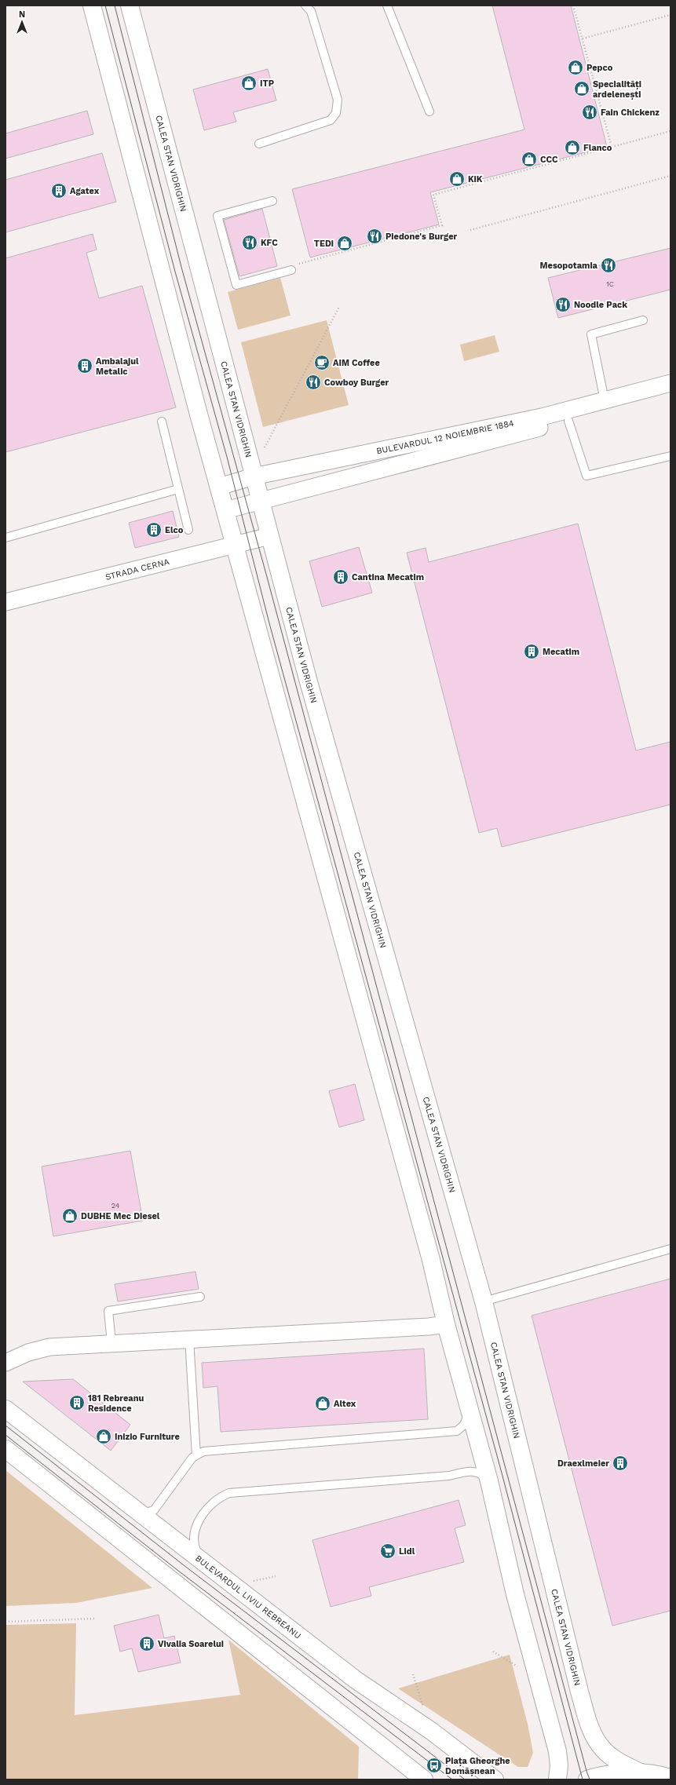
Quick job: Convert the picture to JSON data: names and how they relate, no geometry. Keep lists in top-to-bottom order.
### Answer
{
  "streets": {
    "main road": ["CALEA STAN VIDRIGHIN", "BULEVARDUL LIVIU REBREANU"],
    "street": ["BULEVARDUL 12 NOIEMBRIE 1884", "STRADA CERNA"]
  },
  "crossings": [
    ["CALEA STAN VIDRIGHIN", "BULEVARDUL 12 NOIEMBRIE 1884"],
    ["CALEA STAN VIDRIGHIN", "STRADA CERNA"]
  ],
  "places": {
    "shop": [
      "Pepco",
      "ITP",
      "Specialități ardelenești",
      "Flanco",
      "CCC",
      "KiK",
      "TEDi",
      "DUBHE Mec Diesel",
      "Altex",
      "Inizio Furniture"
    ],
    "restaurant": [
      "Fain Chickenz",
      "Piedone's Burger",
      "KFC",
      "Mesopotamia",
      "Noodle Pack",
      "Cowboy Burger"
    ],
    "building": [
      "Agatex",
      "Ambalajul Metalic",
      "Elco",
      "Cantina Mecatim",
      "Mecatim",
      "181 Rebreanu Residence",
      "Draexlmeier",
      "Vivalia Soarelui"
    ],
    "cafe": ["AIM Coffee"],
    "supermarket": ["Lidl"],
    "bus stop": ["Piața Gheorghe Domășnean"]
  },
  "house_numbers": ["1C", "24"],
  "north": "top"
}
